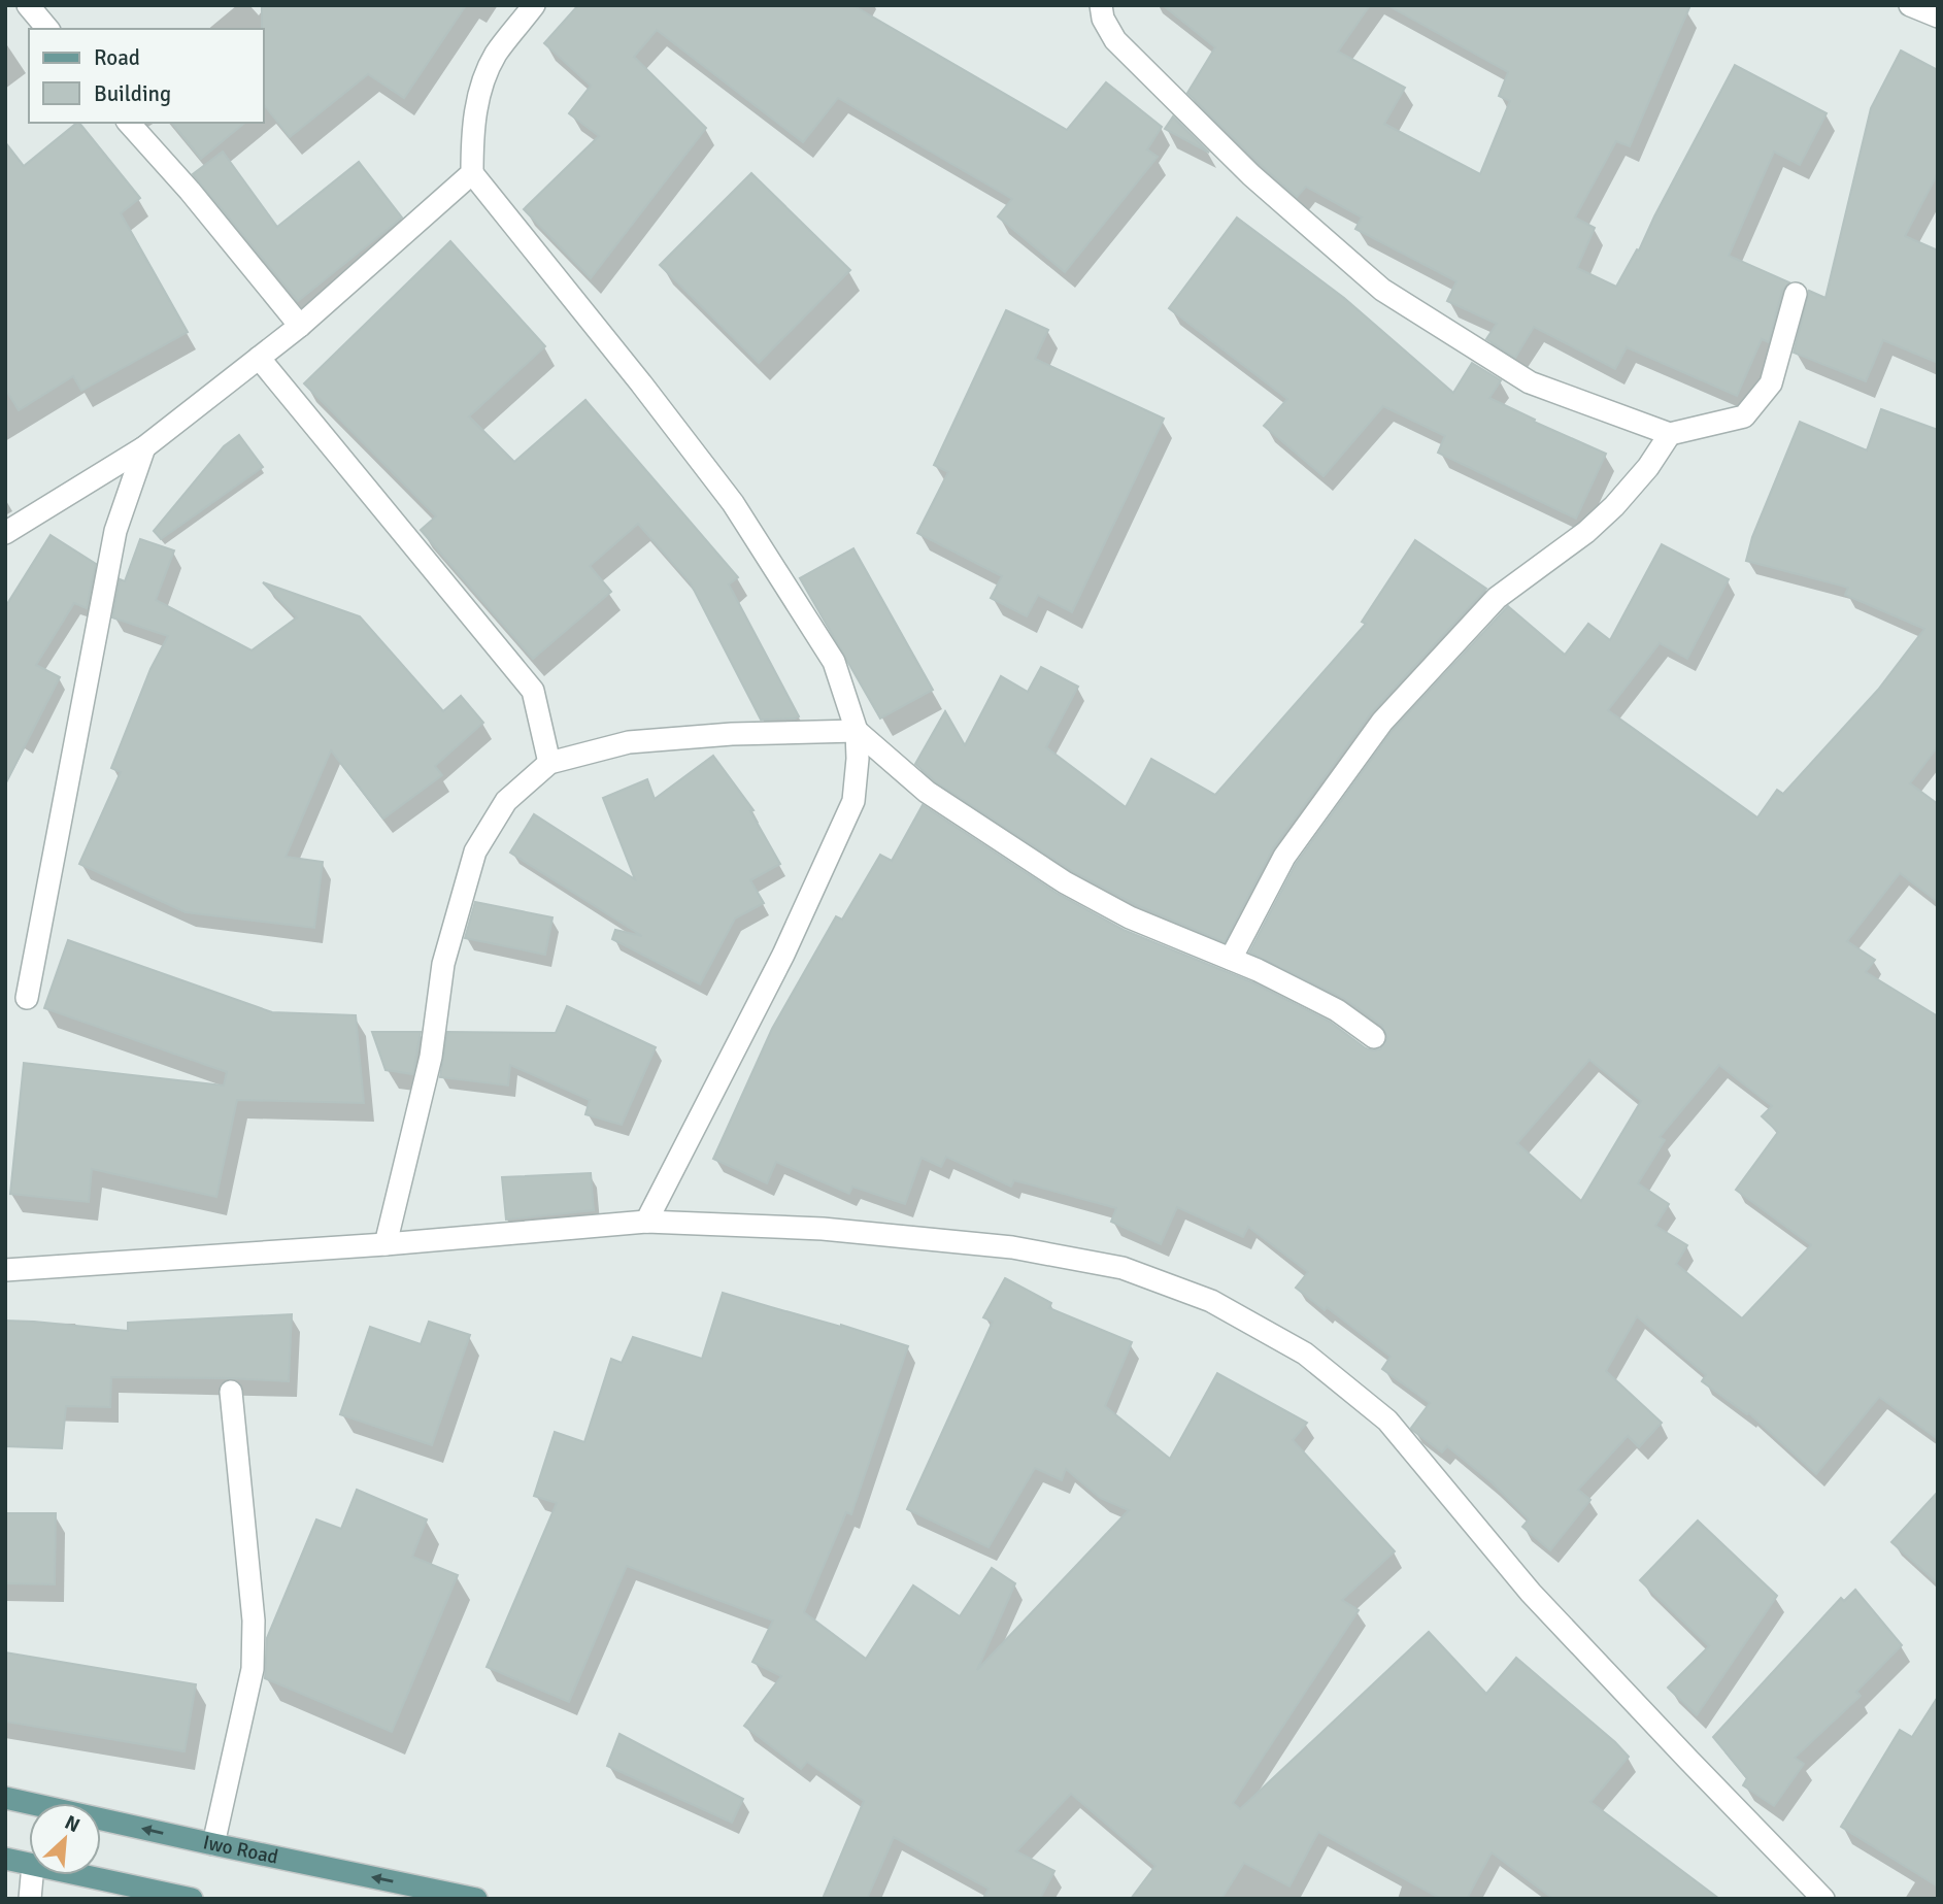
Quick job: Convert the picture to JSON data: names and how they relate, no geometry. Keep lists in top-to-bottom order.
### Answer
{
  "streets": {
    "main road": ["Iwo Road"]
  },
  "one_way": ["Iwo Road"],
  "legend": ["Road", "Building"],
  "north": "top right"
}
